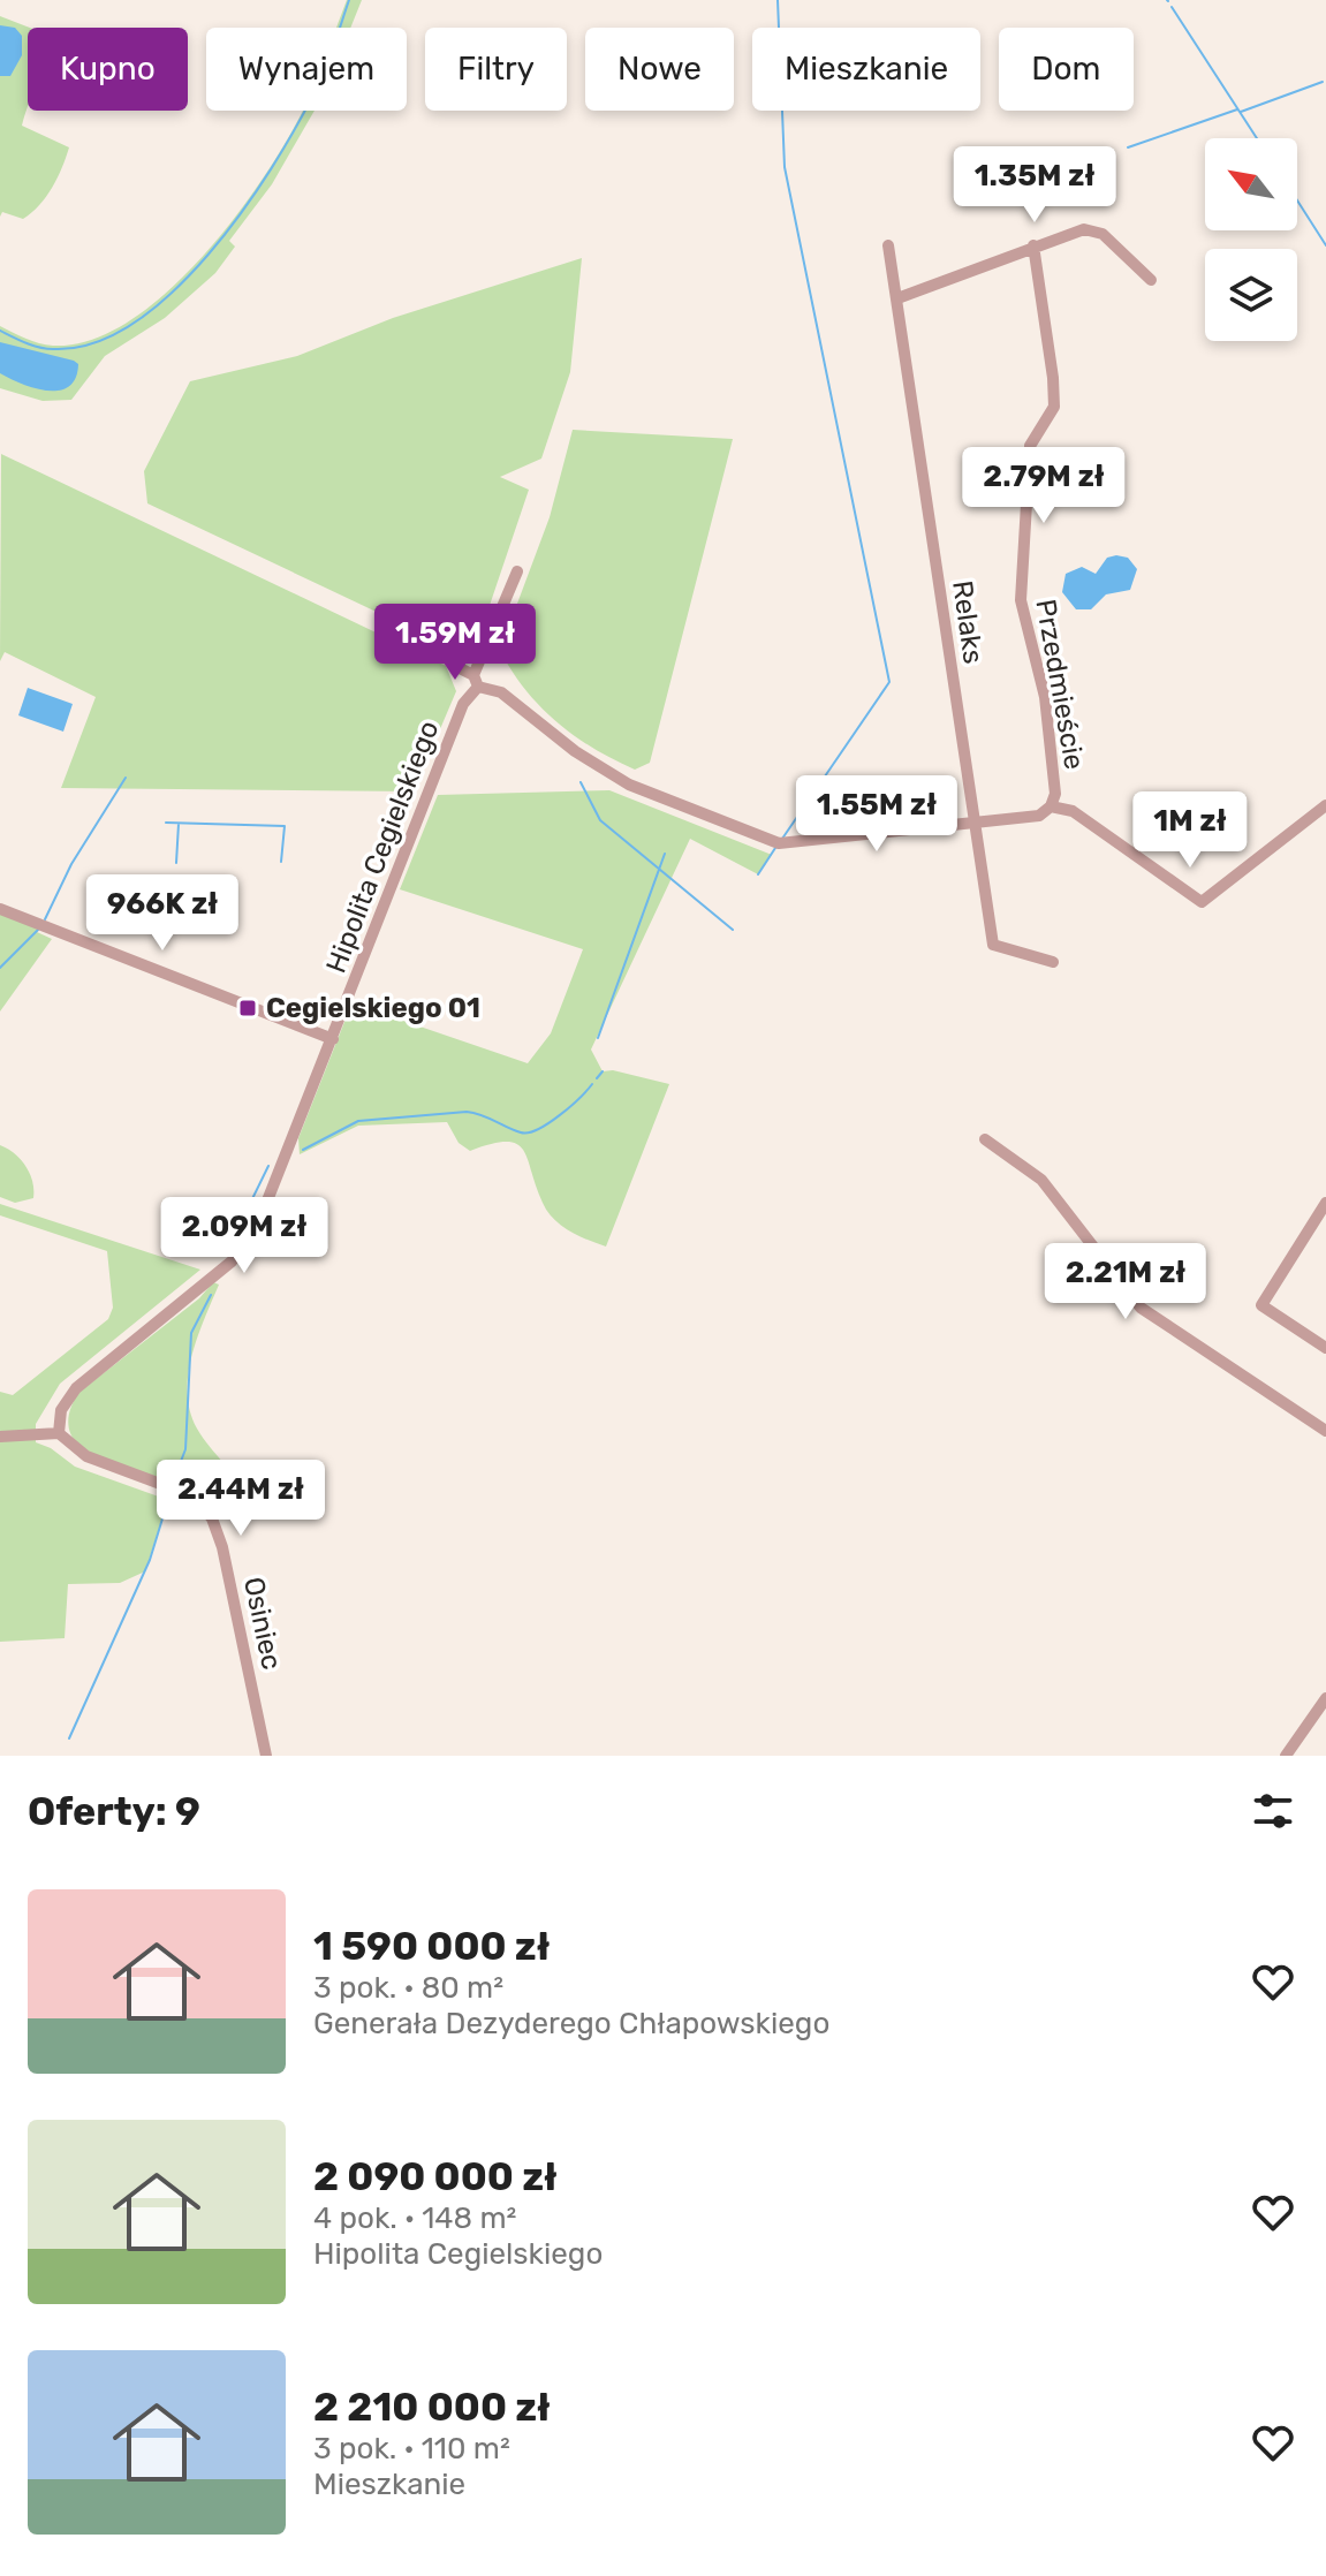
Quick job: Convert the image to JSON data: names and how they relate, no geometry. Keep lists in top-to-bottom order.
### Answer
{
  "streets": {
    "street": [
      "Relaks",
      "Przedmieście",
      "Hipolita Cegielskiego",
      "Osiniec"
    ]
  },
  "crossings": [
    ["Hipolita Cegielskiego", "Osiniec"]
  ],
  "places": {
    "transit": ["Cegielskiego 01"]
  },
  "north": "top left",
  "page": {
    "chip": [
      "Kupno",
      "Wynajem",
      "Filtry",
      "Nowe",
      "Mieszkanie",
      "Dom"
    ],
    "price": [
      "1.35M zł",
      "2.79M zł",
      "1.59M zł",
      "1.55M zł",
      "1M zł",
      "966K zł",
      "2.09M zł",
      "2.21M zł",
      "2.44M zł"
    ],
    "heading": "Oferty: 9",
    "list": [
      {
        "name": "1 590 000 zł",
        "note": "3 pok. · 80 m² · Generała Dezyderego Chłapowskiego"
      },
      {
        "name": "2 090 000 zł",
        "note": "4 pok. · 148 m² · Hipolita Cegielskiego"
      },
      {
        "name": "2 210 000 zł",
        "note": "3 pok. · 110 m² · Mieszkanie"
      }
    ]
  }
}
